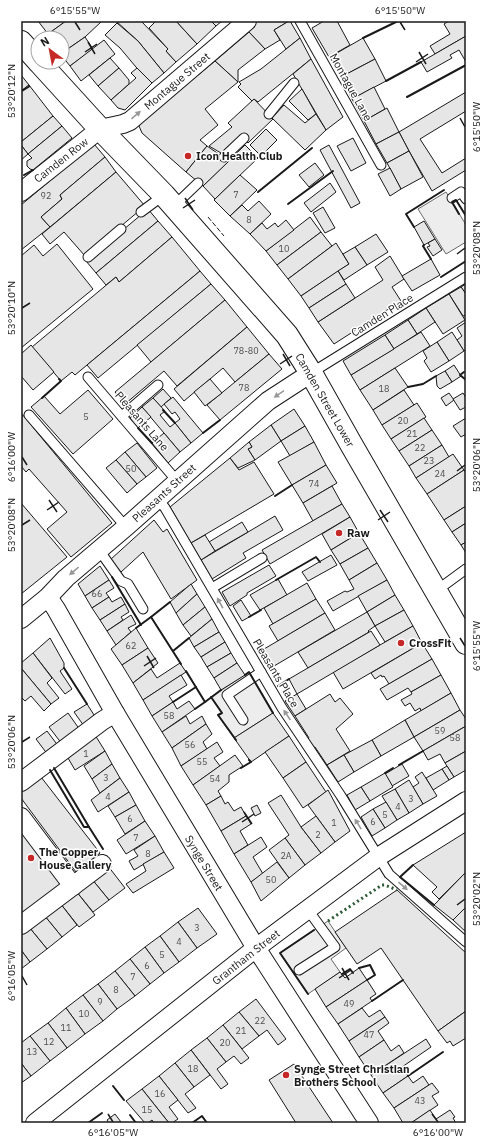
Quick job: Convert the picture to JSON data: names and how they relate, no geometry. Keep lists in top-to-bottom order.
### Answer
{
  "streets": {
    "main road": ["Camden Street Lower"],
    "street": [
      "Montague Street",
      "Camden Row",
      "Pleasants Street",
      "Synge Street",
      "Grantham Street"
    ],
    "lane": [
      "Montague Lane",
      "Camden Place",
      "Pleasants Lane",
      "Pleasants Place"
    ]
  },
  "crossings": [
    ["Montague Street", "Camden Row"],
    ["Montague Street", "Camden Street Lower"],
    ["Camden Row", "Camden Street Lower"],
    ["Camden Place", "Camden Street Lower"],
    ["Camden Place", "Pleasants Street"],
    ["Camden Street Lower", "Pleasants Street"],
    ["Pleasants Lane", "Pleasants Street"],
    ["Pleasants Street", "Pleasants Place"],
    ["Pleasants Street", "Synge Street"],
    ["Pleasants Place", "Grantham Street"],
    ["Synge Street", "Grantham Street"]
  ],
  "one_way": ["Montague Street", "Pleasants Street"],
  "places": [
    "Icon Health Club",
    "Raw",
    "CrossFit",
    "The Copper House Gallery",
    "Synge Street Christian Brothers School"
  ],
  "house_numbers": [
    "7",
    "92",
    "8",
    "10",
    "78-80",
    "78",
    "18",
    "5",
    "20",
    "21",
    "22",
    "23",
    "50",
    "24",
    "74",
    "66",
    "62",
    "58",
    "59",
    "58",
    "56",
    "1",
    "55",
    "3",
    "54",
    "4",
    "3",
    "4",
    "5",
    "6",
    "6",
    "1",
    "2",
    "7",
    "8",
    "2A",
    "50",
    "3",
    "4",
    "5",
    "6",
    "7",
    "8",
    "9",
    "49",
    "10",
    "22",
    "11",
    "21",
    "47",
    "12",
    "20",
    "13",
    "18",
    "16",
    "43",
    "15"
  ],
  "north": "top left",
  "coordinates": [
    "6°15'55\"W",
    "6°15'50\"W",
    "53°20'12\"N",
    "53°20'08\"N",
    "53°20'10\"N",
    "6°16'00\"W",
    "53°20'06\"N",
    "53°20'02\"N",
    "6°16'05\"W"
  ]
}
